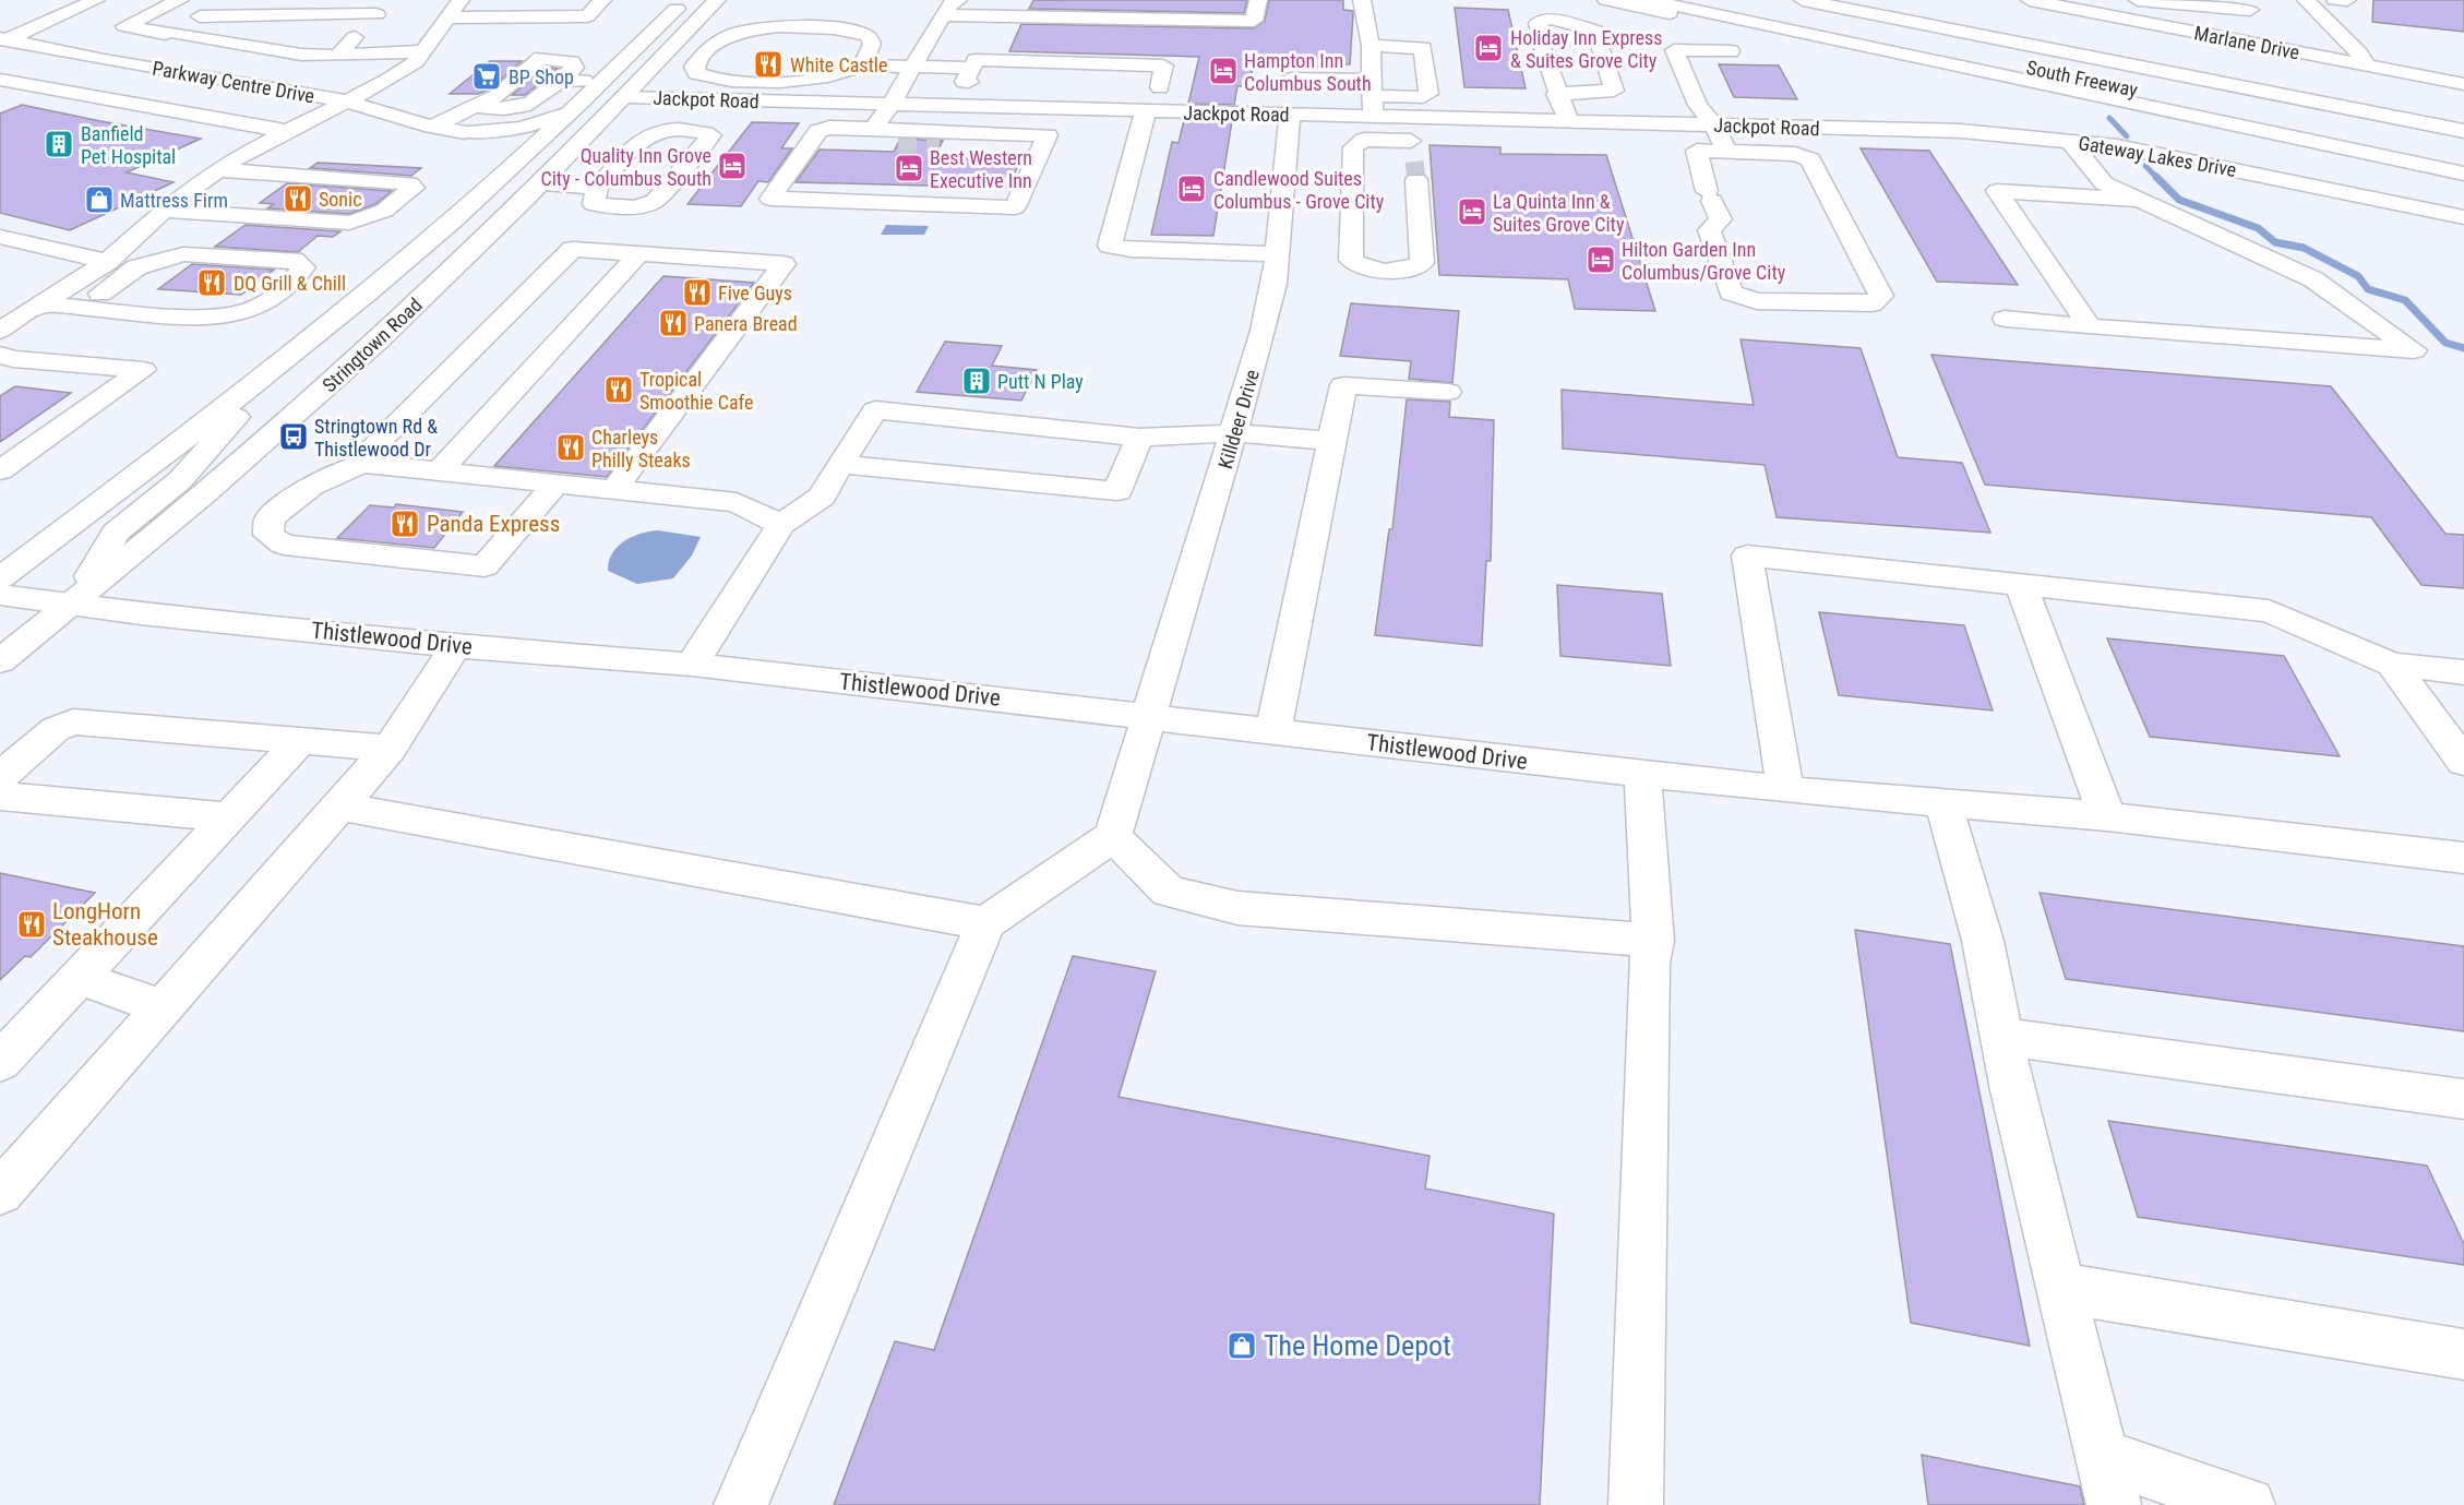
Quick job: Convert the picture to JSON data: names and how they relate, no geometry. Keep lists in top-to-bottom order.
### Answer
{
  "streets": {
    "main road": [
      "Marlane Drive",
      "South Freeway",
      "Parkway Centre Drive",
      "Jackpot Road",
      "Gateway Lakes Drive",
      "Stringtown Road",
      "Killdeer Drive",
      "Thistlewood Drive"
    ]
  },
  "crossings": [
    ["Jackpot Road", "Gateway Lakes Drive"],
    ["Jackpot Road", "Stringtown Road"],
    ["Jackpot Road", "Killdeer Drive"],
    ["Stringtown Road", "Thistlewood Drive"],
    ["Killdeer Drive", "Thistlewood Drive"]
  ],
  "places": {
    "hotel": [
      "Holiday Inn Express & Suites Grove City",
      "Hampton Inn Columbus South",
      "Quality Inn Grove City - Columbus South",
      "Best Western Executive Inn",
      "Candlewood Suites Columbus - Grove City",
      "La Quinta Inn & Suites Grove City",
      "Hilton Garden Inn Columbus/Grove City"
    ],
    "restaurant": [
      "White Castle",
      "Sonic",
      "DQ Grill & Chill",
      "Five Guys",
      "Panera Bread",
      "Tropical Smoothie Cafe",
      "Charleys Philly Steaks",
      "Panda Express",
      "LongHorn Steakhouse"
    ],
    "supermarket": ["BP Shop"],
    "building": ["Banfield Pet Hospital", "Putt N Play"],
    "shop": ["Mattress Firm", "The Home Depot"],
    "bus stop": ["Stringtown Rd & Thistlewood Dr"]
  }
}
